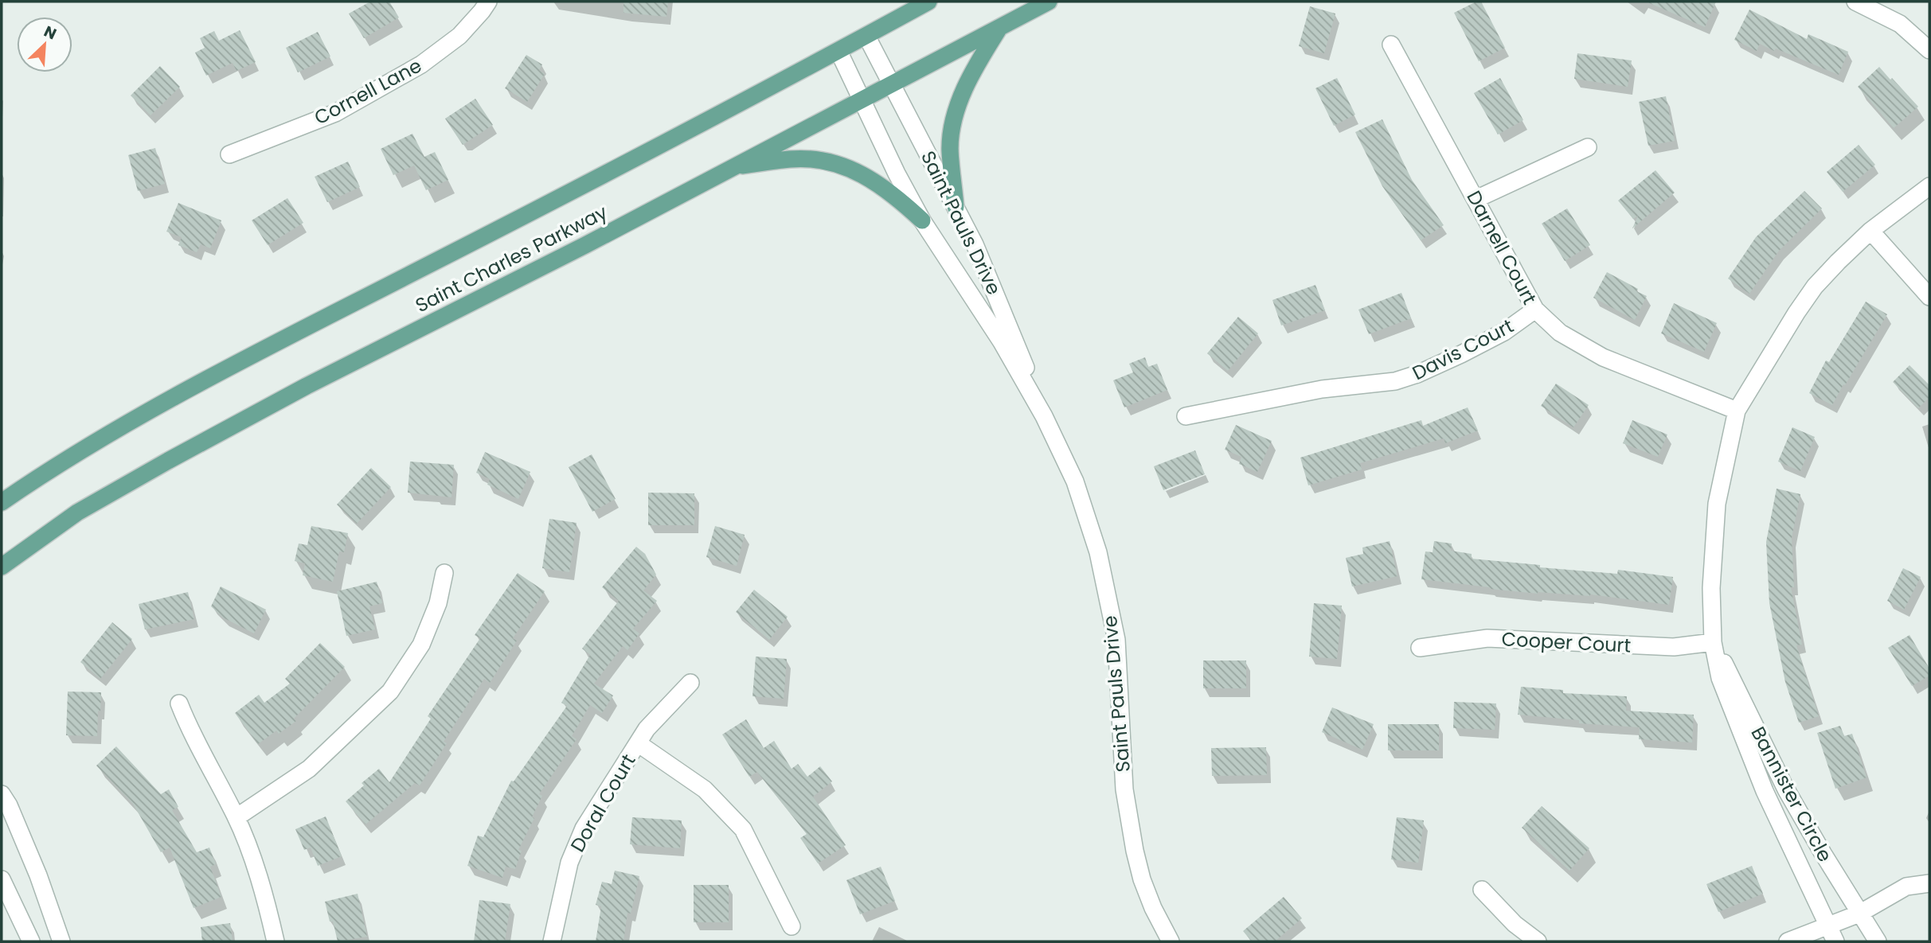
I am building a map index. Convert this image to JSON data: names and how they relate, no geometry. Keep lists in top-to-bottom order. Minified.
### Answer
{"streets":{"main road":["Saint Charles Parkway"],"street":["Cornell Lane","Saint Pauls Drive","Darnell Court","Davis Court","Cooper Court","Bannister Circle","Doral Court"]},"crossings":[["Saint Pauls Drive","Saint Charles Parkway"],["Darnell Court","Davis Court"],["Darnell Court","Bannister Circle"],["Cooper Court","Bannister Circle"]],"north":"top right"}
